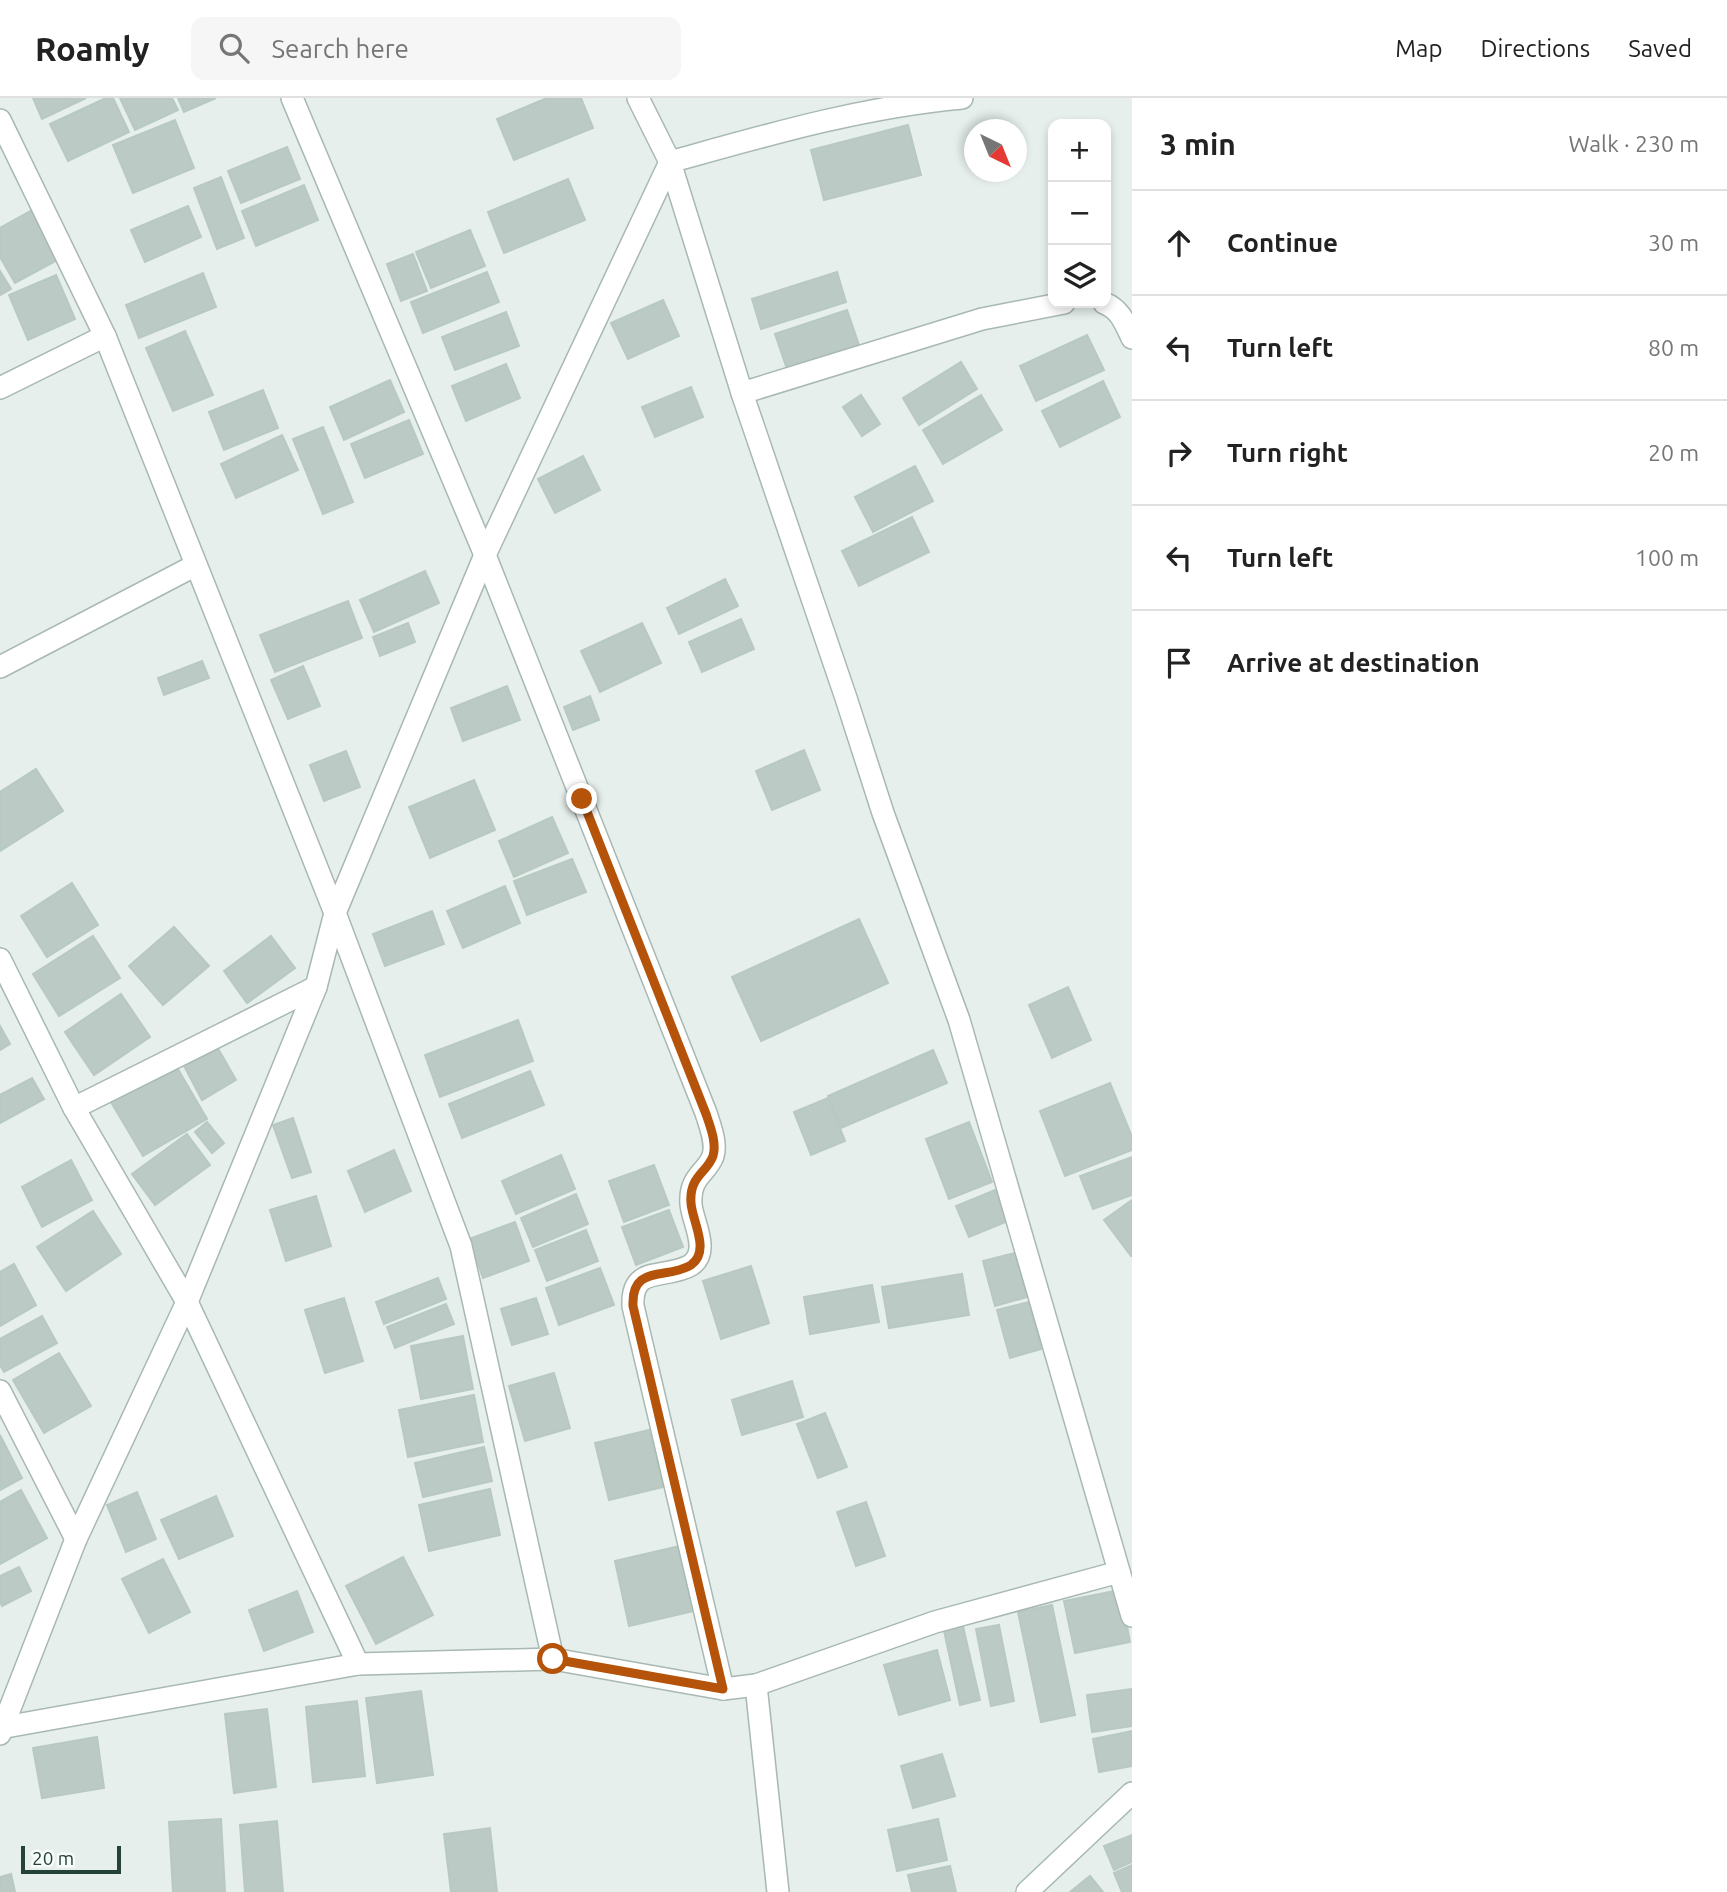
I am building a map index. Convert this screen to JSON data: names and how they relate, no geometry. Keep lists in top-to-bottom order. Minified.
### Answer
{"scale_bar":"20 m","north":"bottom right","page":{"header":"Roamly","search":"Search here","nav":["Map","Directions","Saved"],"heading":["3 min","Walk · 230 m"],"map_buttons":["+","−"],"list":[["Continue","30 m"],["Turn left","80 m"],["Turn right","20 m"],["Turn left","100 m"],"Arrive at destination"],"scale":"20 m"}}
